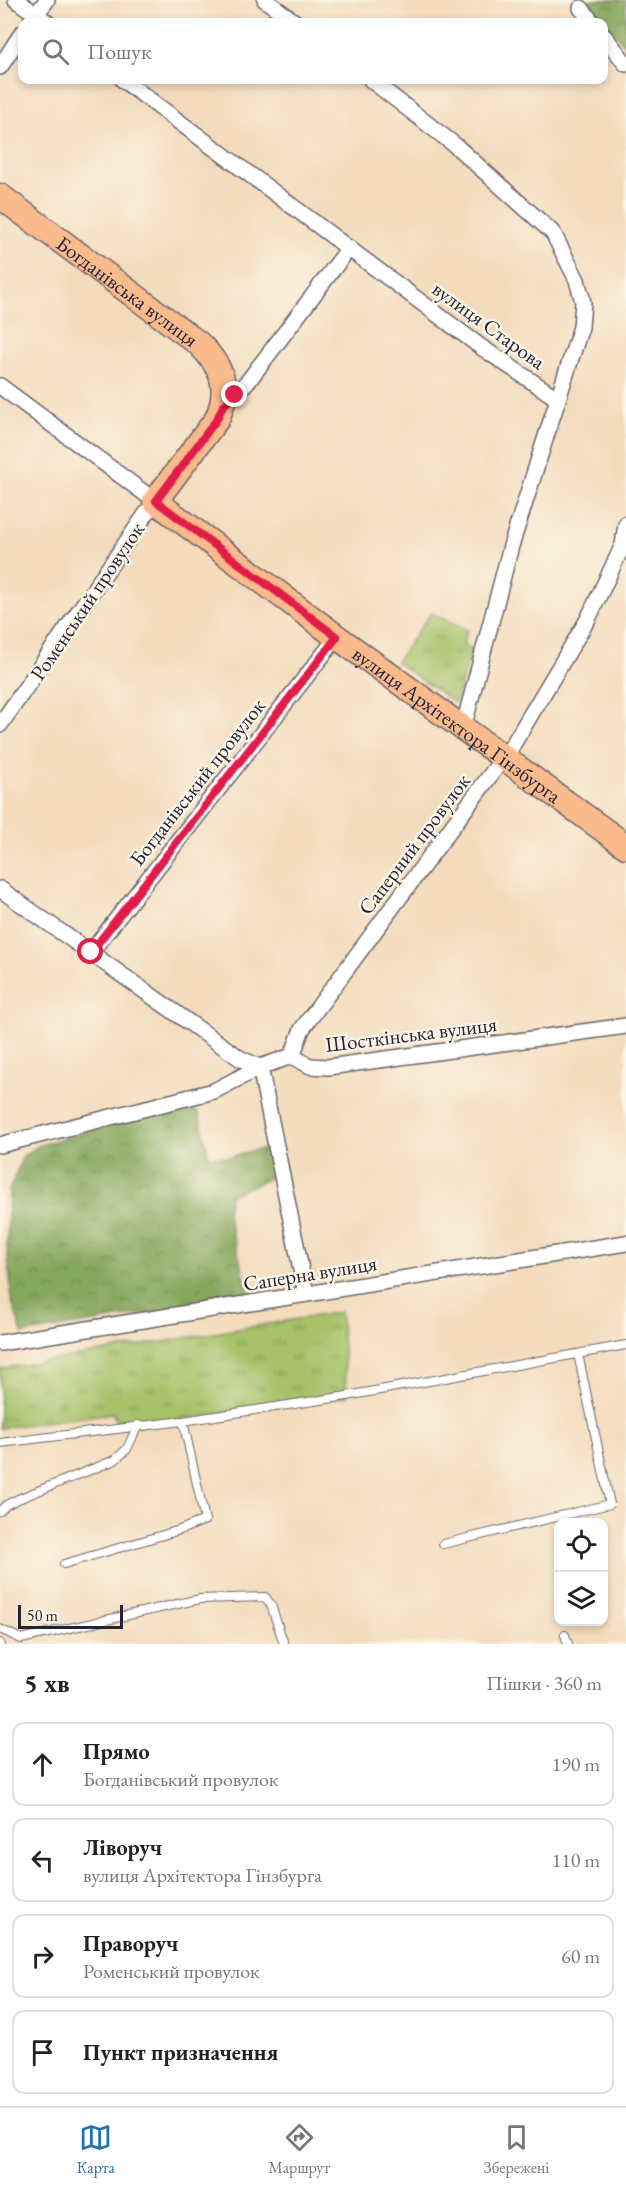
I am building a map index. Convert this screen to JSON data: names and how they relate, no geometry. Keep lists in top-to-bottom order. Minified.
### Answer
{"streets":{"main road":["Богданівська вулиця","Роменський провулок","вулиця Архітектора Гінзбурга"],"street":["вулиця Старова","Богданівський провулок","Саперний провулок","Шосткінська вулиця","Саперна вулиця"]},"crossings":[["Богданівська вулиця","Роменський провулок"],["вулиця Старова","Роменський провулок"],["Роменський провулок","вулиця Архітектора Гінзбурга"],["вулиця Архітектора Гінзбурга","Богданівський провулок"],["вулиця Архітектора Гінзбурга","Саперний провулок"],["Саперний провулок","Шосткінська вулиця"]],"scale_bar":"50 m","page":{"search":"Пошук","scale":"50 m","heading":["5 хв","Пішки · 360 m"],"list":[["Прямо","Богданівський провулок","190 m"],["Ліворуч","вулиця Архітектора Гінзбурга","110 m"],["Праворуч","Роменський провулок","60 m"],"Пункт призначення"],"nav":["Карта","Маршрут","Збережені"]}}
